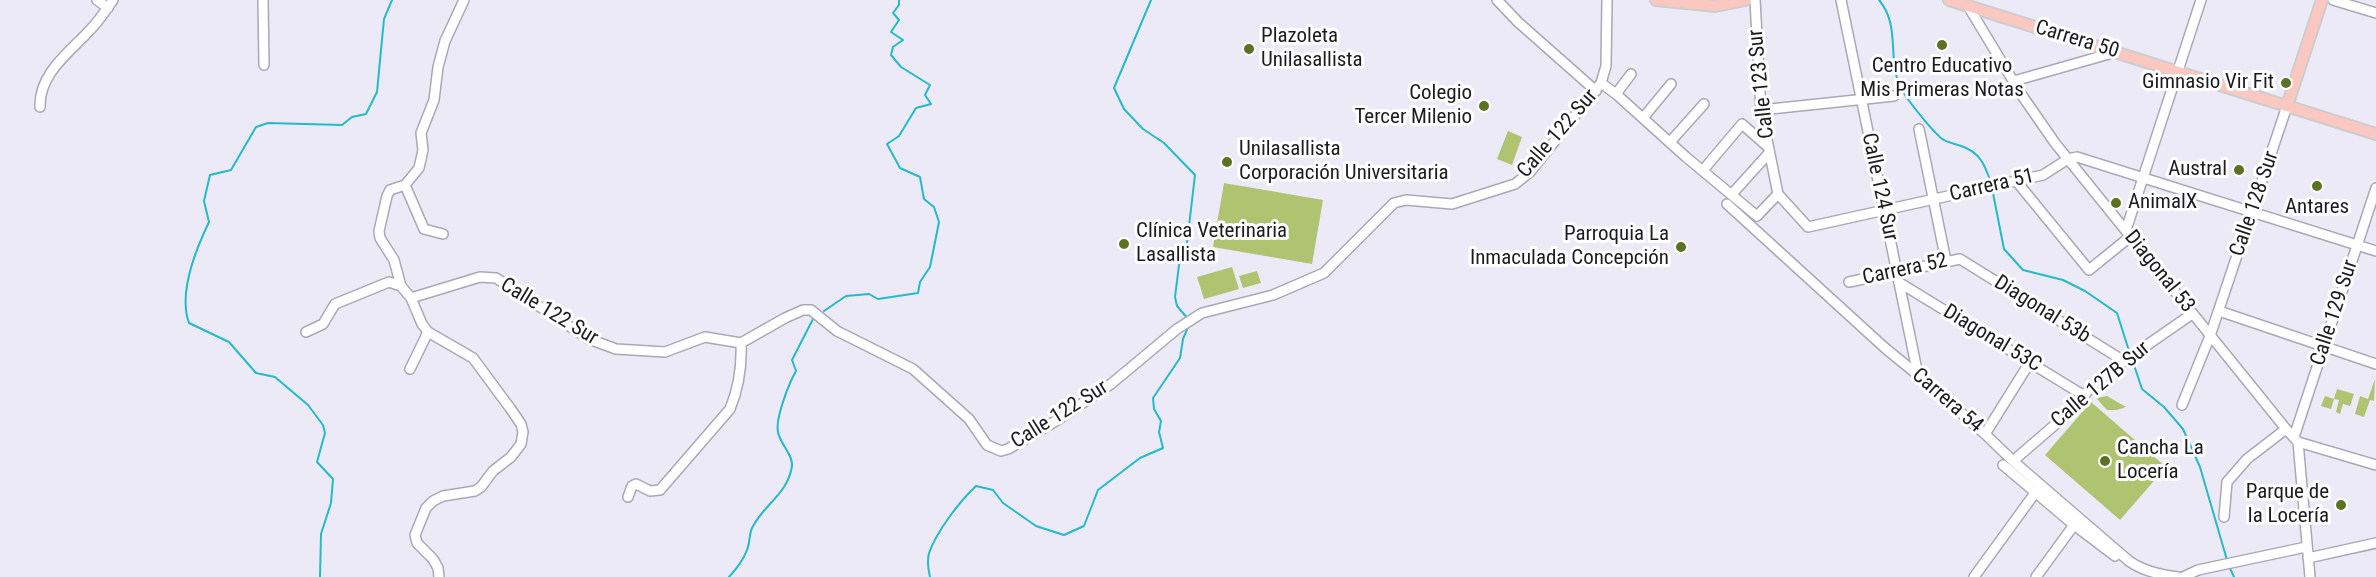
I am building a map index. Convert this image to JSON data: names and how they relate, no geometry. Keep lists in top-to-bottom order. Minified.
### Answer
{"streets":{"main road":["Carrera 50","Calle 128 Sur"],"street":["Calle 123 Sur","Calle 122 Sur","Carrera 51","Calle 124 Sur","Carrera 52","Diagonal 53","Diagonal 53b","Calle 129 Sur","Diagonal 53C","Calle 127B Sur","Carrera 54"]},"crossings":[["Carrera 50","Calle 128 Sur"],["Carrera 50","Diagonal 53"],["Calle 123 Sur","Carrera 51"],["Carrera 51","Calle 124 Sur"],["Carrera 51","Diagonal 53"],["Calle 124 Sur","Carrera 52"],["Calle 124 Sur","Diagonal 53C"],["Calle 124 Sur","Carrera 54"],["Calle 128 Sur","Diagonal 53"],["Carrera 52","Diagonal 53b"],["Diagonal 53","Calle 129 Sur"],["Diagonal 53","Calle 127B Sur"],["Diagonal 53b","Calle 127B Sur"],["Diagonal 53C","Calle 127B Sur"],["Calle 127B Sur","Carrera 54"]],"places":["Centro Educativo Mis Primeras Notas","Plazoleta Unilasallista","Gimnasio Vir Fit","Colegio Tercer Milenio","Unilasallista Corporación Universitaria","Austral","Antares","AnimalX","Clínica Veterinaria Lasallista","Parroquia La Inmaculada Concepción","Cancha La Locería","Parque de la Locería"]}
